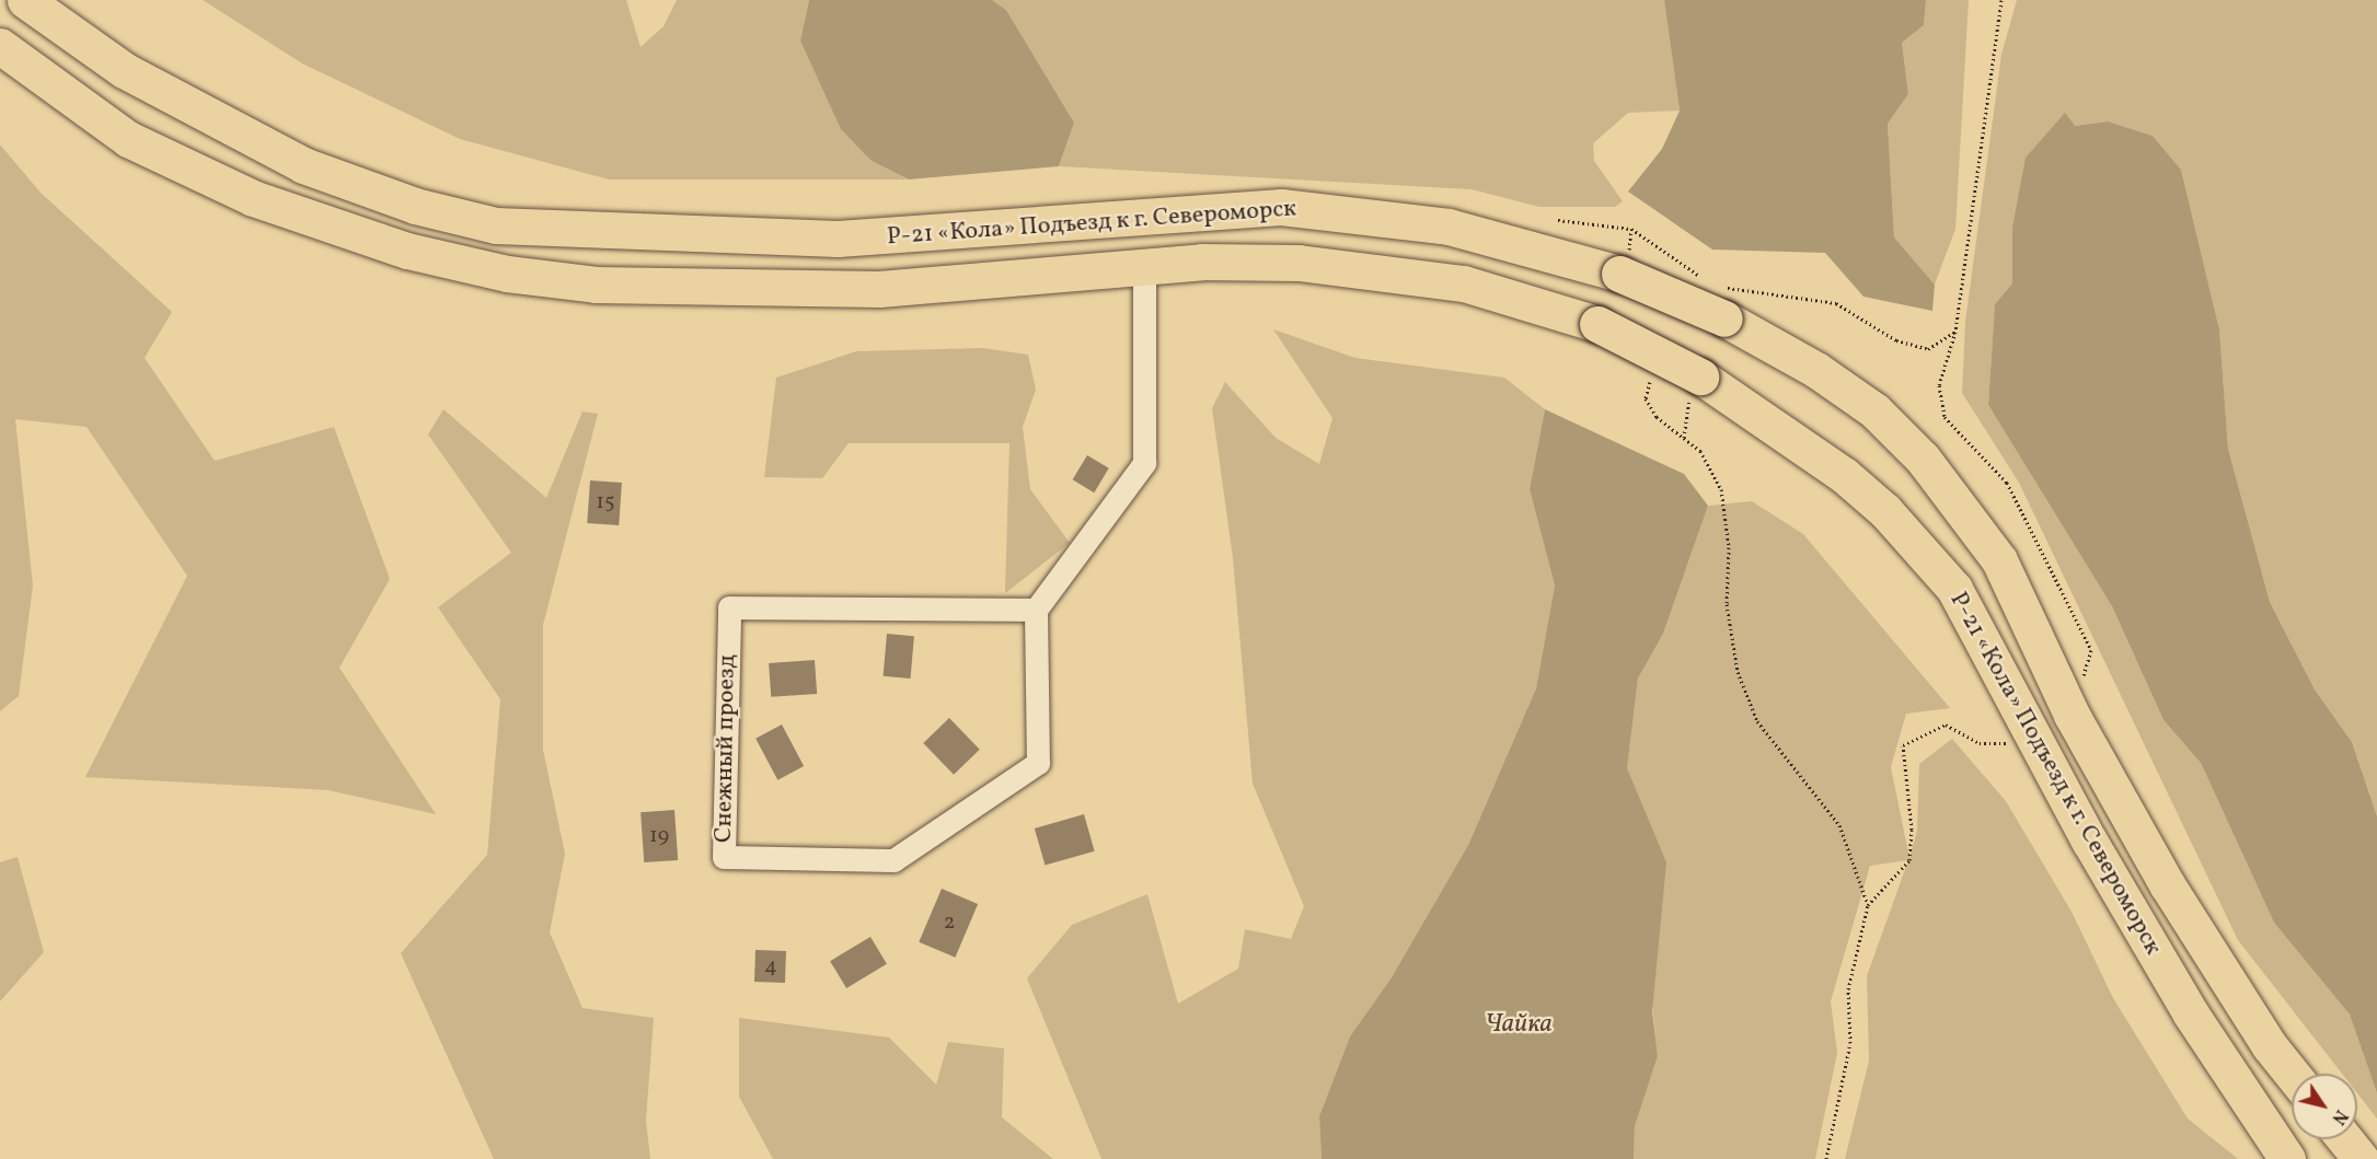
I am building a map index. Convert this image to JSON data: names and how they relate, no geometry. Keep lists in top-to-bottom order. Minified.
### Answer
{"streets":{"main road":["Р-21 «Кола» Подъезд к г. Североморск"],"street":["Снежный проезд"]},"water":["Чайка"],"house_numbers":["15","19","2","4"],"north":"bottom right"}
